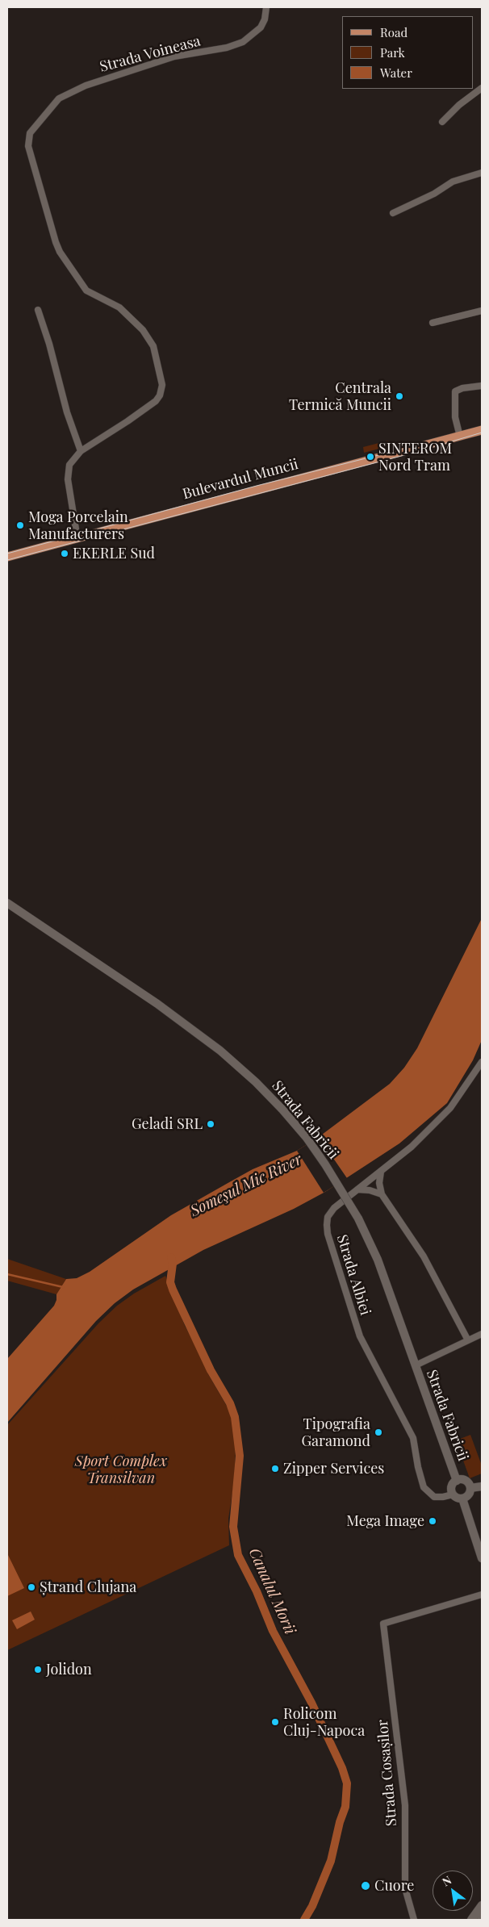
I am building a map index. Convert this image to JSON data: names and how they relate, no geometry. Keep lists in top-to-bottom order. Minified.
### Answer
{"streets":{"main road":["Bulevardul Muncii","Strada Fabricii"],"street":["Strada Voineasa","Strada Albiei","Strada Cosașilor"]},"crossings":[["Strada Fabricii","Strada Albiei"]],"water":["Someşul Mic River","Canalul Morii"],"parks":["Sport Complex Transilvan"],"places":["Centrala Termică Muncii","SINTEROM Nord Tram","Moga Porcelain Manufacturers","EKERLE Sud","Geladi SRL","Tipografia Garamond","Zipper Services","Mega Image","Ștrand Clujana","Jolidon","Rolicom Cluj-Napoca","Cuore"],"legend":["Road","Park","Water"],"north":"top left"}
